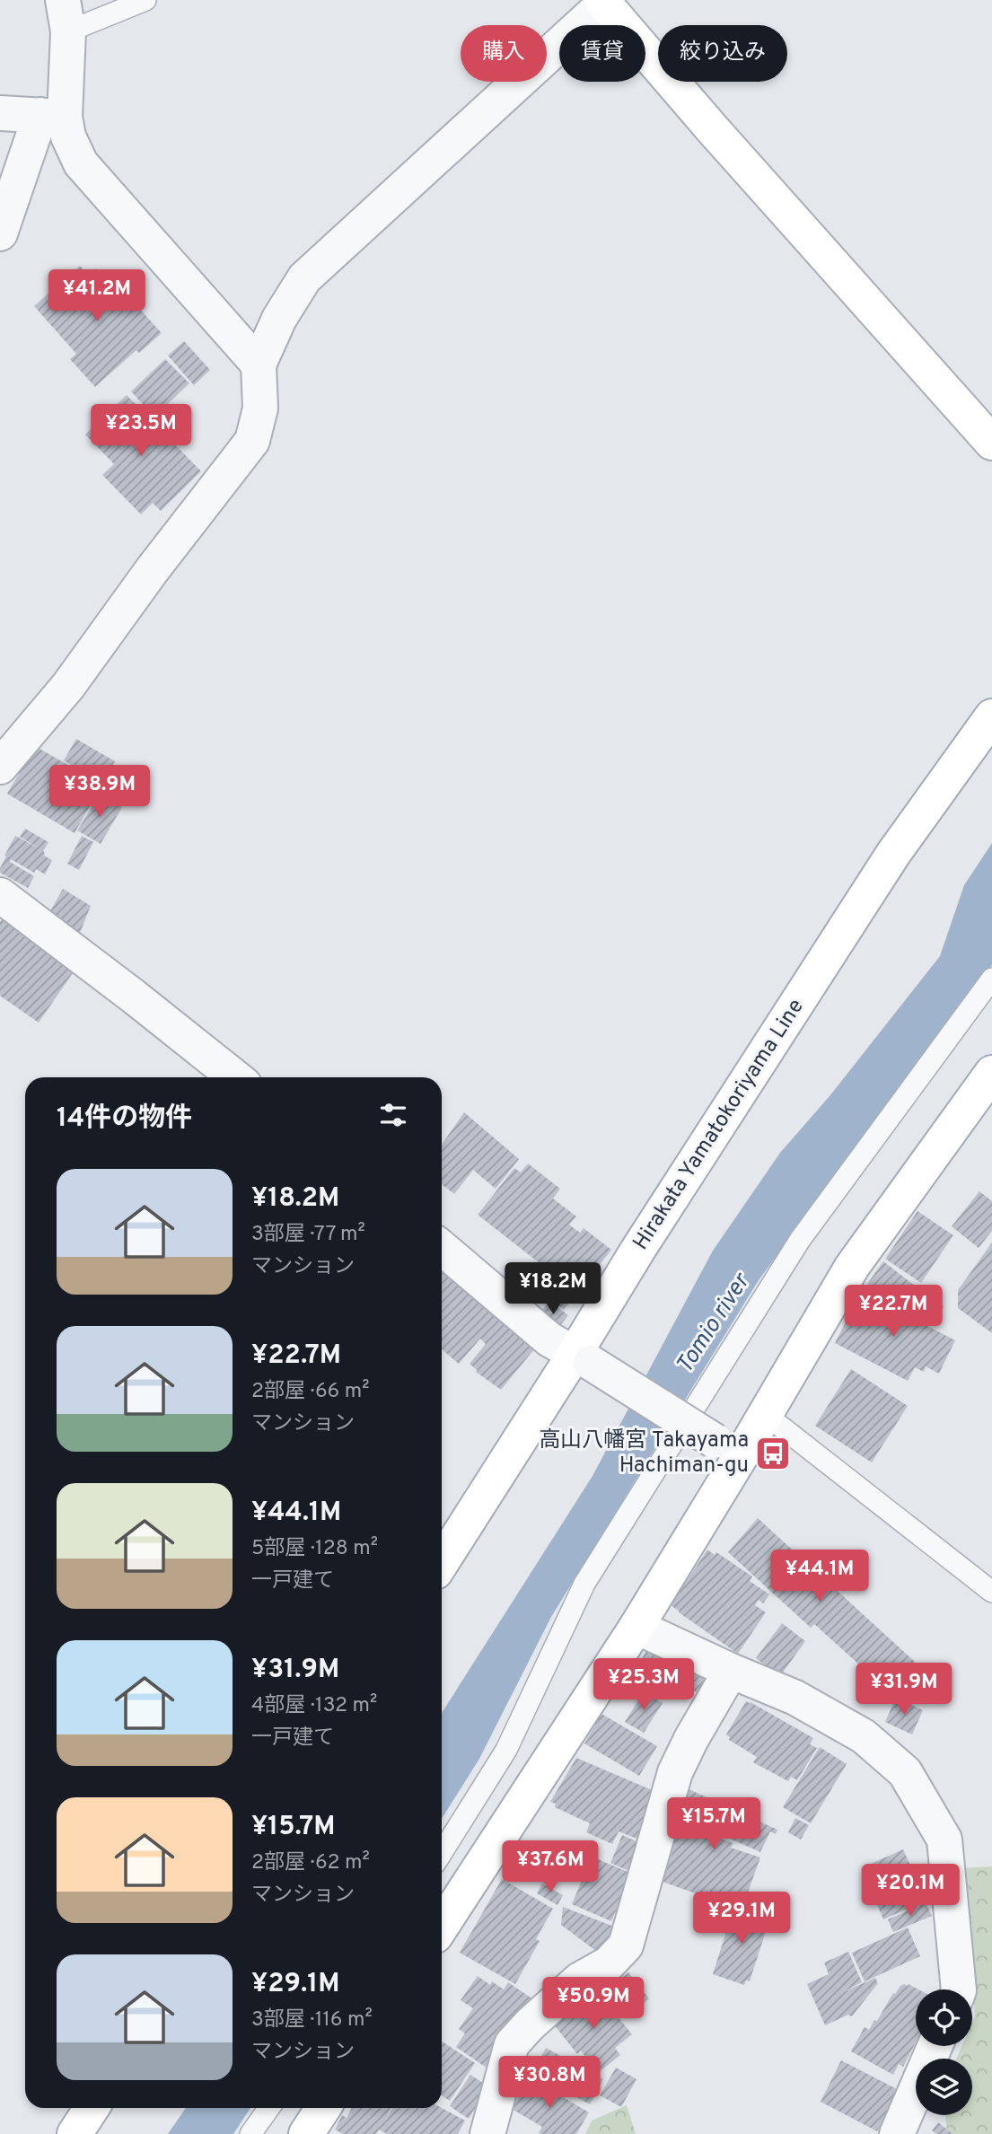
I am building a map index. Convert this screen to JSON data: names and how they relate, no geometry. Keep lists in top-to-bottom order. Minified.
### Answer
{"streets":{"main road":["Hirakata Yamatokoriyama Line"]},"water":["Tomio river"],"places":{"bus stop":["高山八幡宮 Takayama Hachiman-gu"]},"page":{"chip":["購入","賃貸","絞り込み"],"price":["¥41.2M","¥23.5M","¥38.9M","¥18.2M","¥22.7M","¥44.1M","¥25.3M","¥31.9M","¥15.7M","¥37.6M","¥20.1M","¥29.1M","¥50.9M","¥30.8M"],"heading":"14件の物件","list":[{"name":"¥18.2M","note":"3部屋 · 77 m² · マンション"},{"name":"¥22.7M","note":"2部屋 · 66 m² · マンション"},{"name":"¥44.1M","note":"5部屋 · 128 m² · 一戸建て"},{"name":"¥31.9M","note":"4部屋 · 132 m² · 一戸建て"},{"name":"¥15.7M","note":"2部屋 · 62 m² · マンション"},{"name":"¥29.1M","note":"3部屋 · 116 m² · マンション"}]}}
